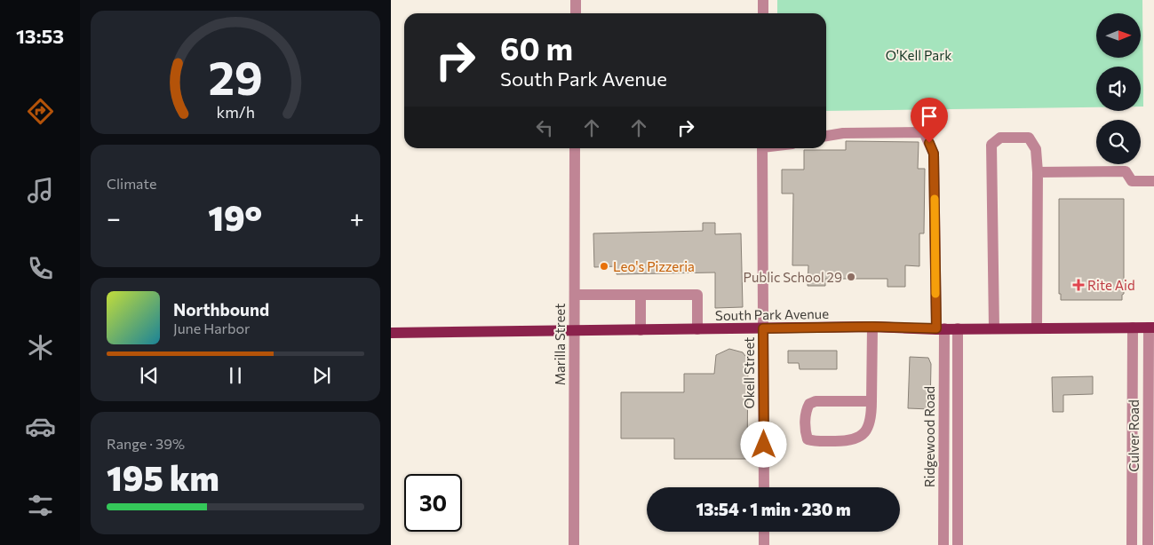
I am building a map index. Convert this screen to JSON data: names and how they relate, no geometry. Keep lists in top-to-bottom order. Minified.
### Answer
{"streets":{"main road":["South Park Avenue"],"street":["Marilla Street","Okell Street","Culver Road","Ridgewood Road"]},"crossings":[["South Park Avenue","Marilla Street"],["South Park Avenue","Okell Street"],["South Park Avenue","Culver Road"],["South Park Avenue","Ridgewood Road"]],"parks":["O'Kell Park"],"places":{"other":["Leo's Pizzeria","Public School 29"],"health":["Rite Aid"]},"north":"right","page":{"tabs":"13:53","turn":["60 m","South Park Avenue"],"tile":["Climate",["Range · 39%","195 km"]],"heat":["−","19°","+"],"song":["Northbound","June Harbor"],"limit":"30","trip":"13:54 · 1 min · 230 m","gauge":["29","km/h"]}}
